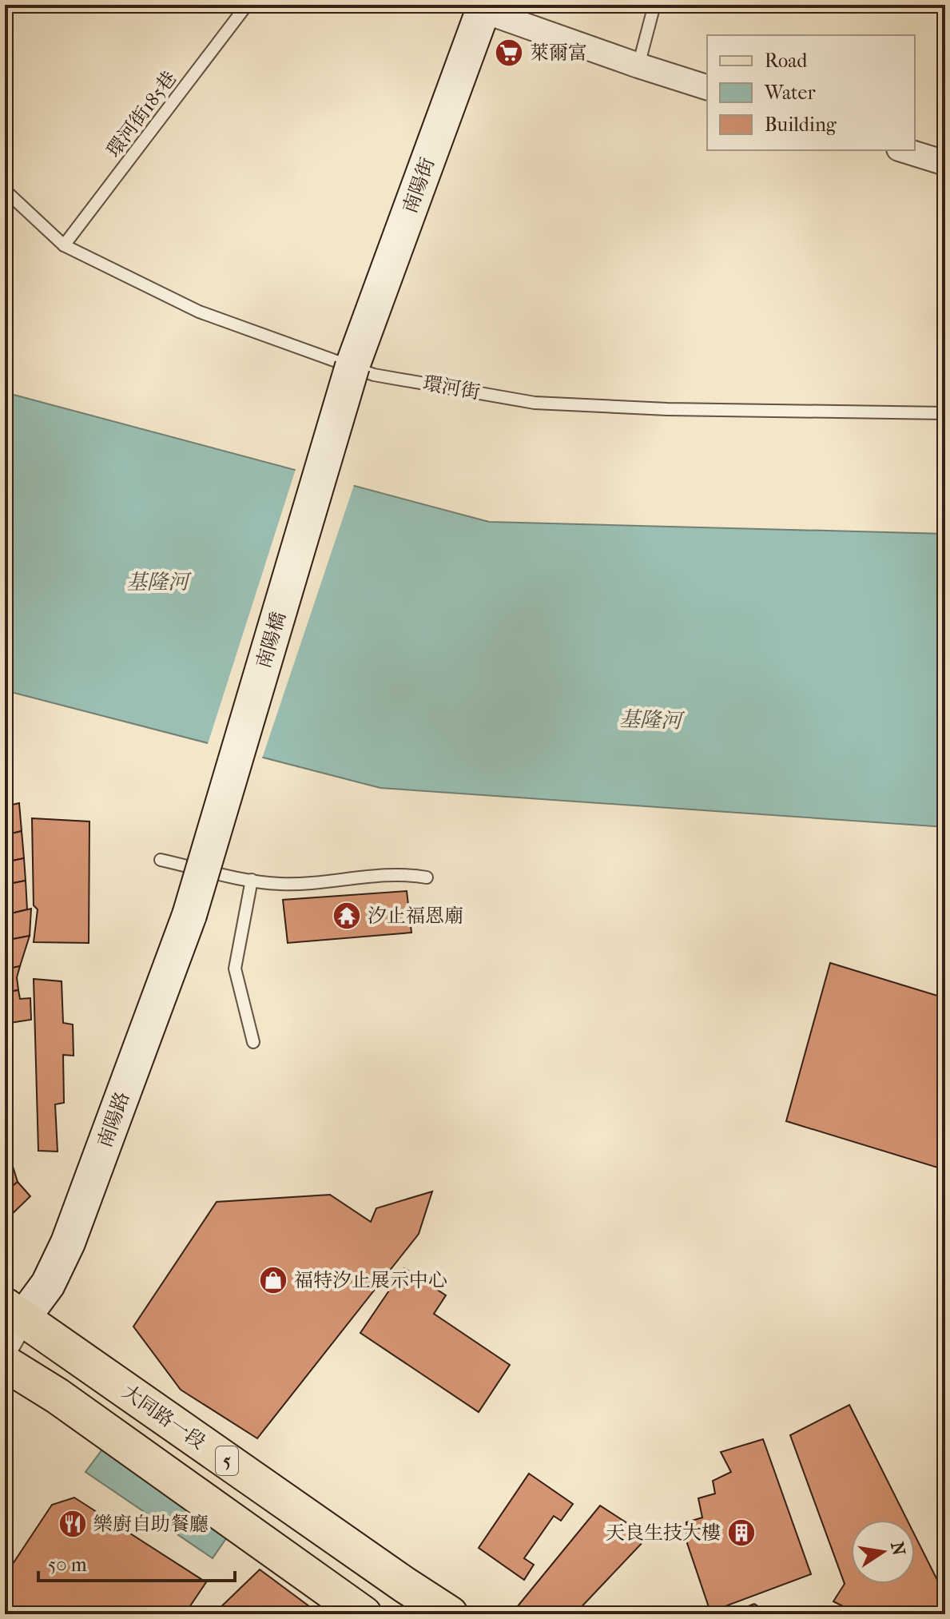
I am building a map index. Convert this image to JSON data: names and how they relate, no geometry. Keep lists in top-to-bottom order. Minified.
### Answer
{"streets":{"main road":["大同路一段","5"],"street":["南陽街","南陽橋","南陽路"],"lane":["環河街185巷","環河街"]},"crossings":[["環河街185巷","環河街"],["南陽街","環河街"],["南陽街","南陽橋"],["環河街","南陽橋"],["南陽橋","南陽路"],["南陽路","大同路一段"]],"water":["基隆河"],"places":{"supermarket":["萊爾富"],"temple":["汐止福恩廟"],"shop":["福特汐止展示中心"],"restaurant":["樂廚自助餐廳"],"building":["天良生技大樓"]},"legend":["Road","Water","Building"],"scale_bar":"50 m","north":"right"}
